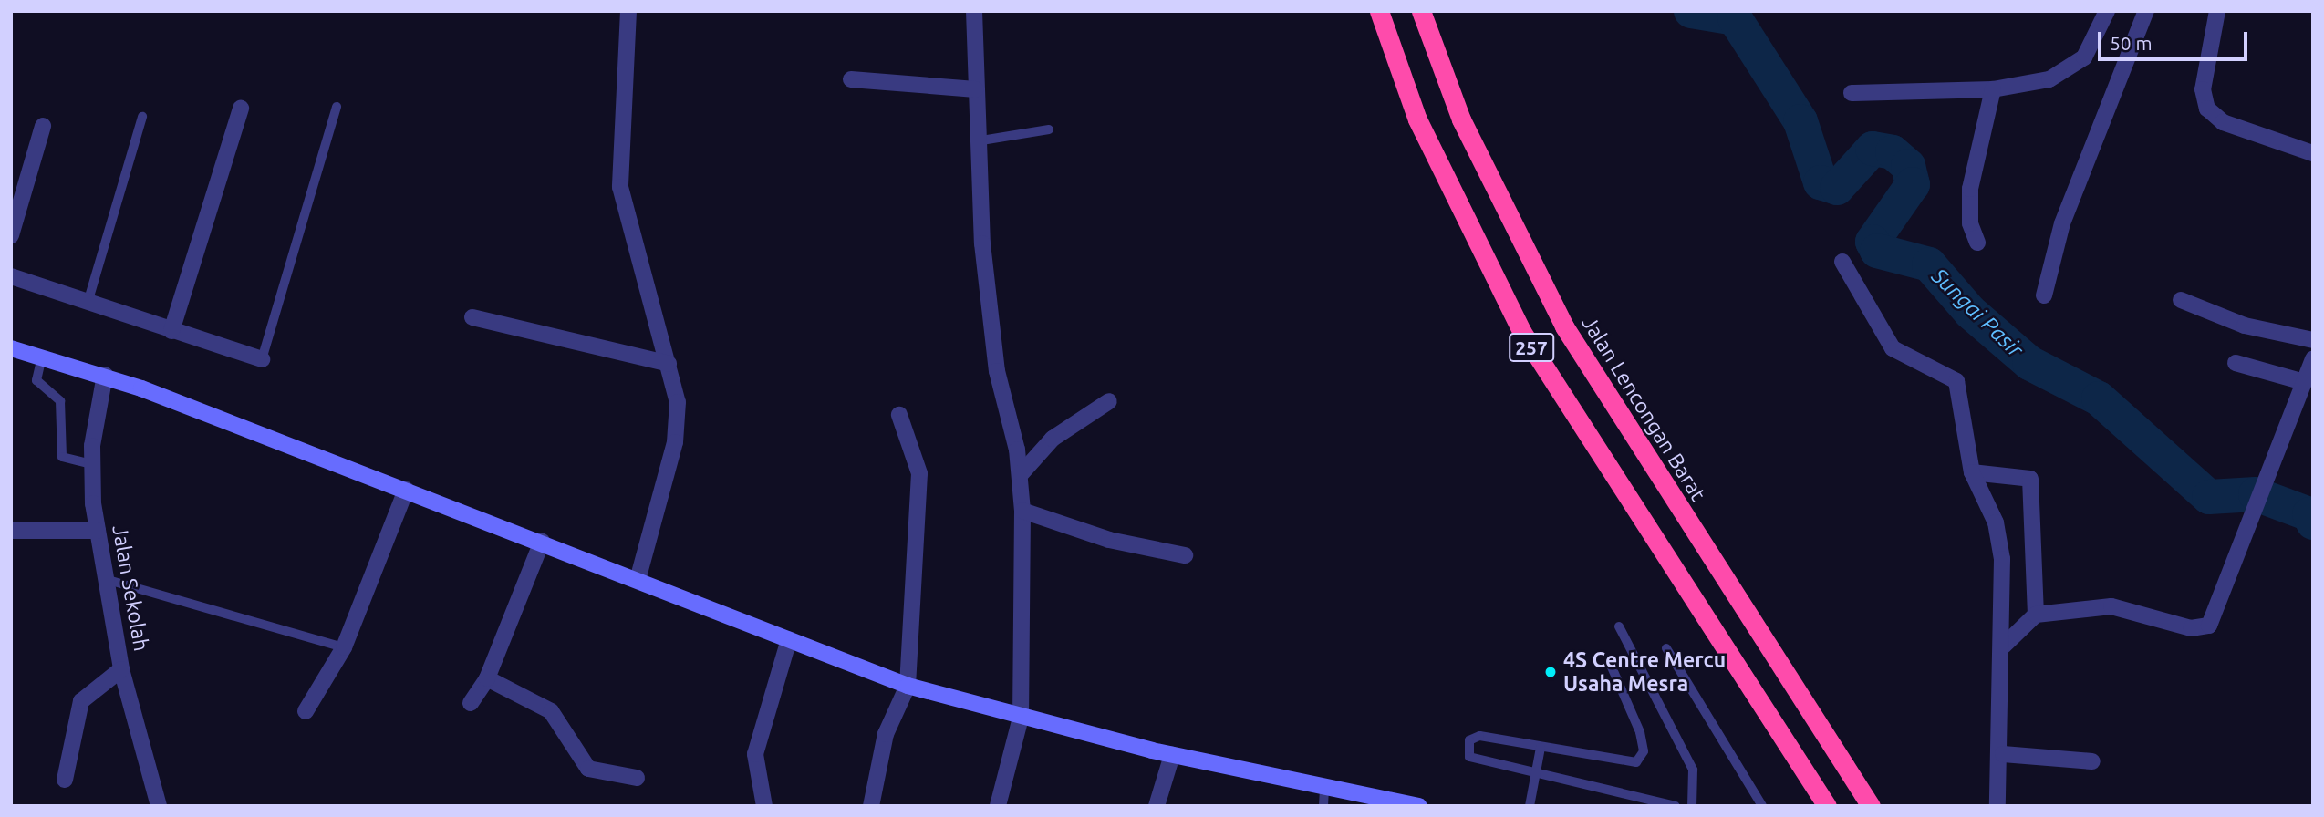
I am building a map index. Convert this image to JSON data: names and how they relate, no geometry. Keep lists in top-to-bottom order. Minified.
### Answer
{"streets":{"highway":["257","Jalan Lencongan Barat"],"street":["Jalan Sekolah"]},"water":["Sungai Pasir"],"places":["4S Centre Mercu Usaha Mesra"],"scale_bar":"50 m"}
